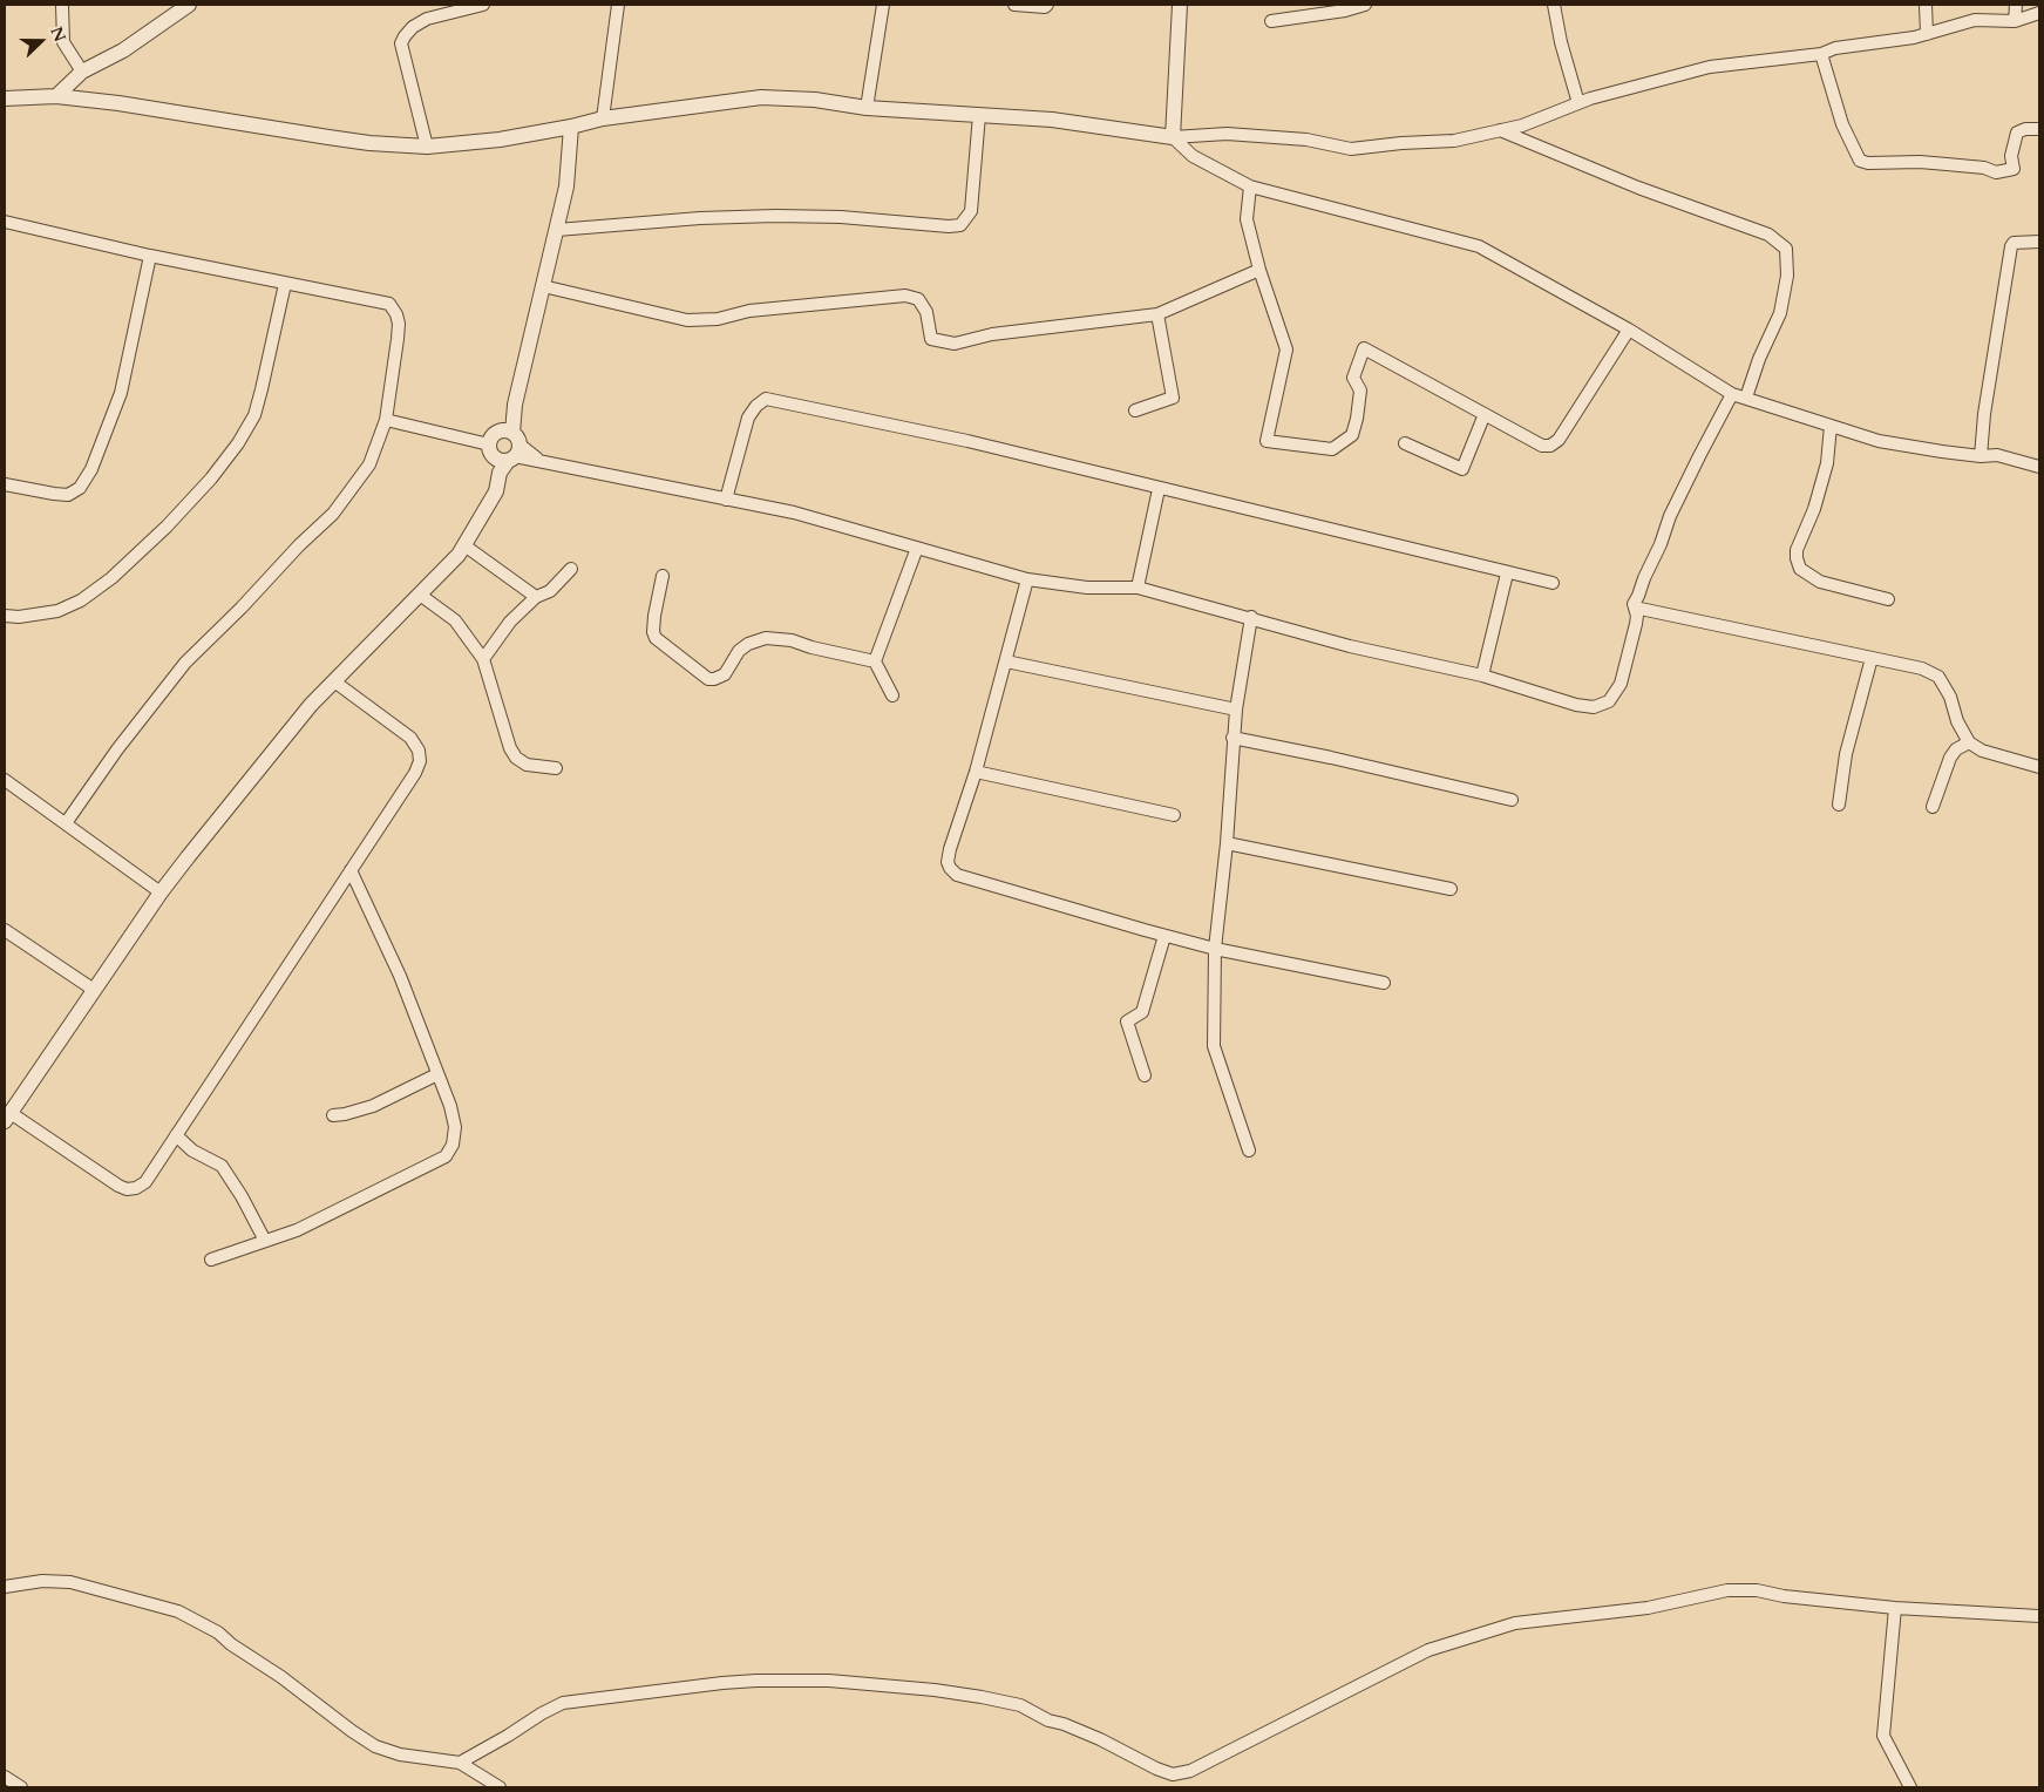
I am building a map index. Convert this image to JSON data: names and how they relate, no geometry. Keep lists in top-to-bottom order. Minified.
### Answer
{"north":"right"}
